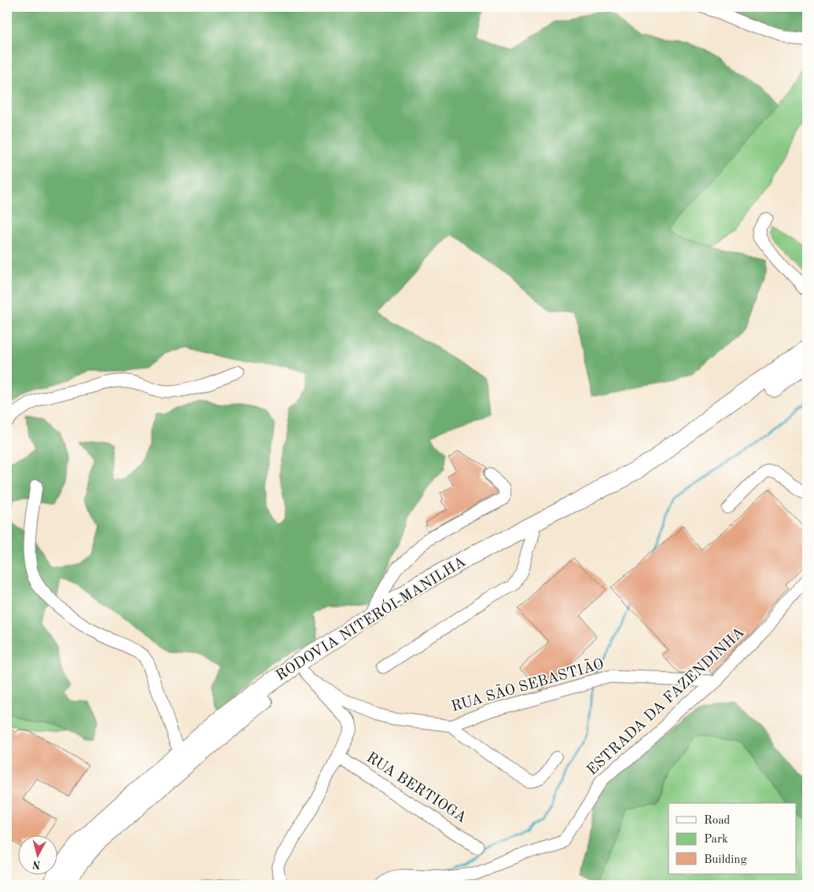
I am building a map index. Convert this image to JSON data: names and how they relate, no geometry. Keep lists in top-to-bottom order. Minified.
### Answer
{"streets":{"highway":["RODOVIA NITERÓI-MANILHA"],"street":["RUA SÃO SEBASTIÃO","ESTRADA DA FAZENDINHA","RUA BERTIOGA"]},"crossings":[["RODOVIA NITERÓI-MANILHA","RUA SÃO SEBASTIÃO"],["RUA SÃO SEBASTIÃO","ESTRADA DA FAZENDINHA"]],"legend":["Road","Park","Building"],"north":"bottom"}
